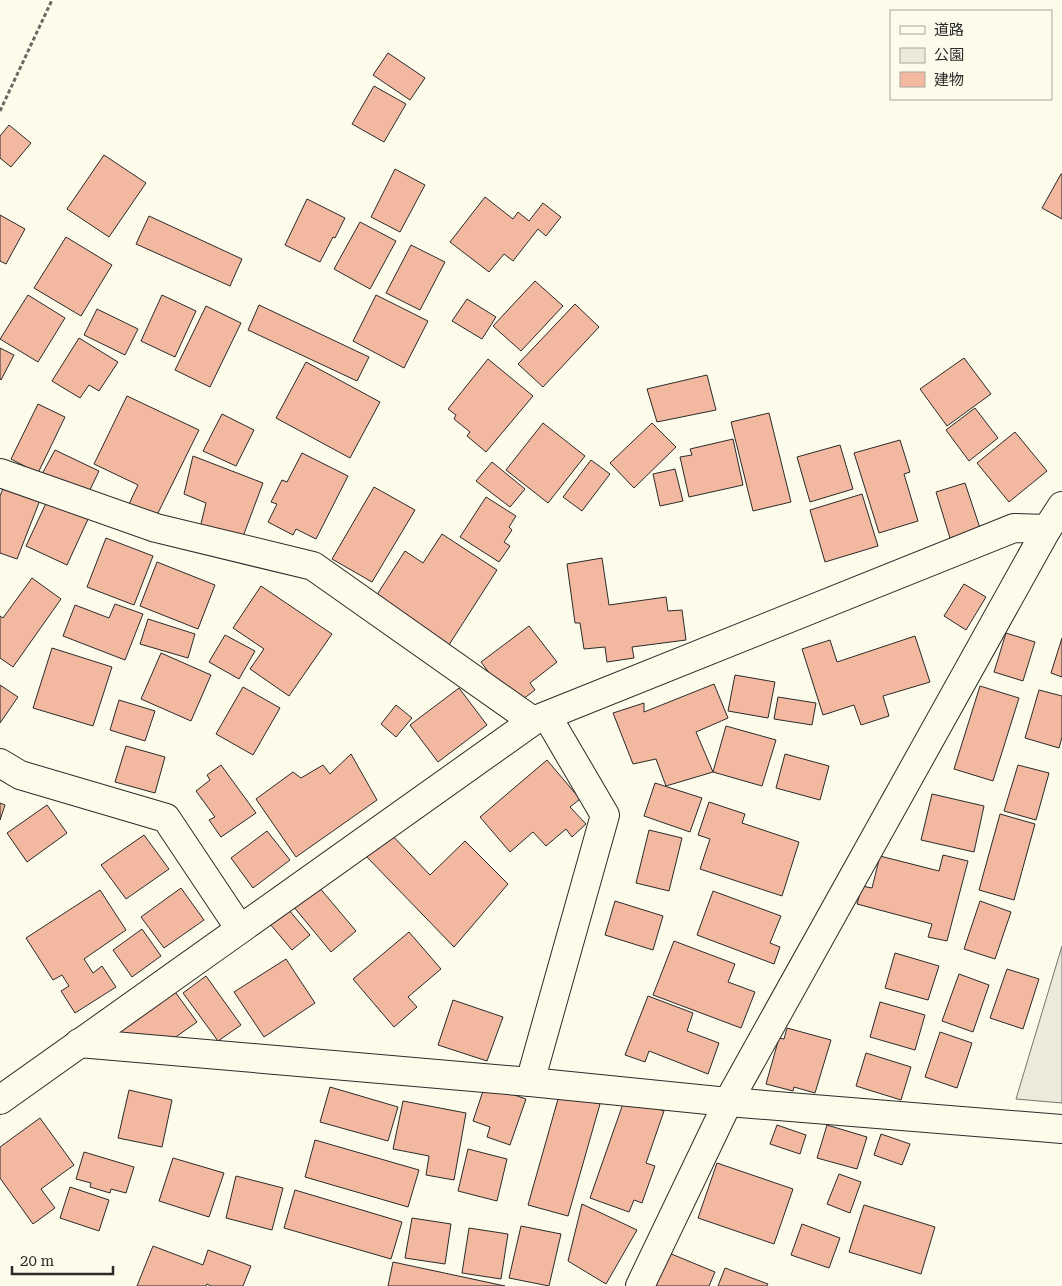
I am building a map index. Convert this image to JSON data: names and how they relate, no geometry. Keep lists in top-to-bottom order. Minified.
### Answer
{"legend":["道路","公園","建物"],"scale_bar":"20 m"}
